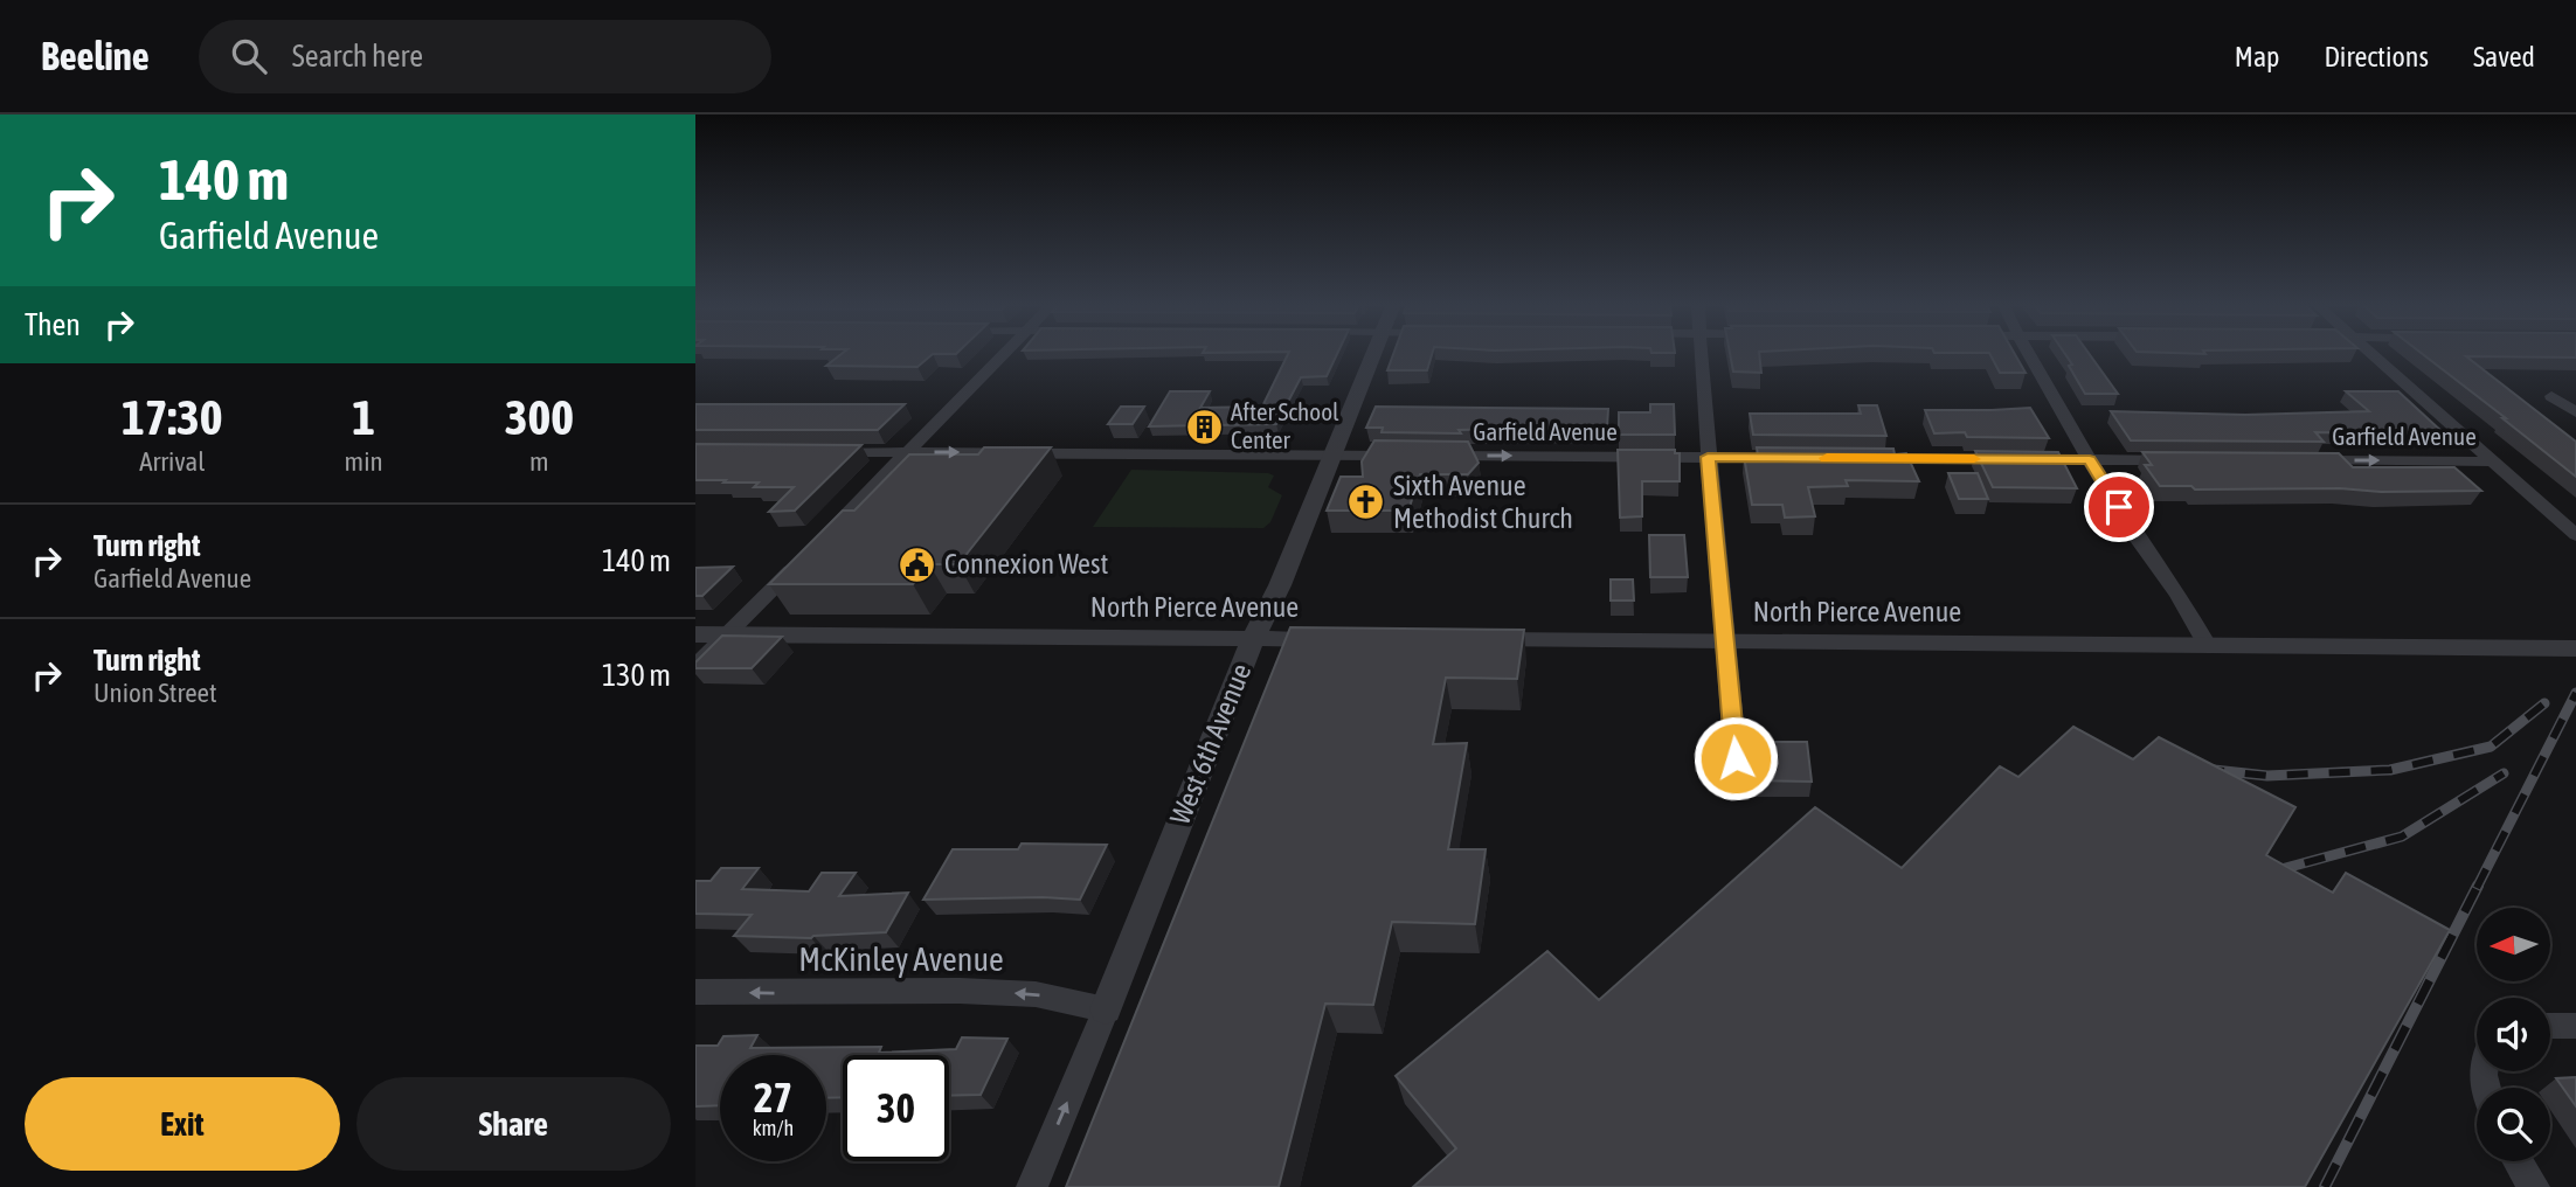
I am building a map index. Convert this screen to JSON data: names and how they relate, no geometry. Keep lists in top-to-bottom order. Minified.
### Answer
{"streets":{"street":["Garfield Avenue","North Pierce Avenue","West 6th Avenue","McKinley Avenue"]},"crossings":[["Garfield Avenue","West 6th Avenue"],["North Pierce Avenue","West 6th Avenue"],["West 6th Avenue","McKinley Avenue"]],"one_way":["Garfield Avenue","McKinley Avenue"],"places":{"building":["After School Center"],"church":["Sixth Avenue Methodist Church"],"public building":["Connexion West"]},"north":"left","page":{"header":"Beeline","search":"Search here","nav":["Map","Directions","Saved"],"turn":["140 m","Garfield Avenue"],"then":"Then","eta":["17:30","Arrival","1","min","300","m"],"list":[{"name":"Turn right","note":"Garfield Avenue","value":"140 m"},{"name":"Turn right","note":"Union Street","value":"130 m"}],"speed":"27 km/h","limit":"30","buttons":["Exit","Share"]}}
